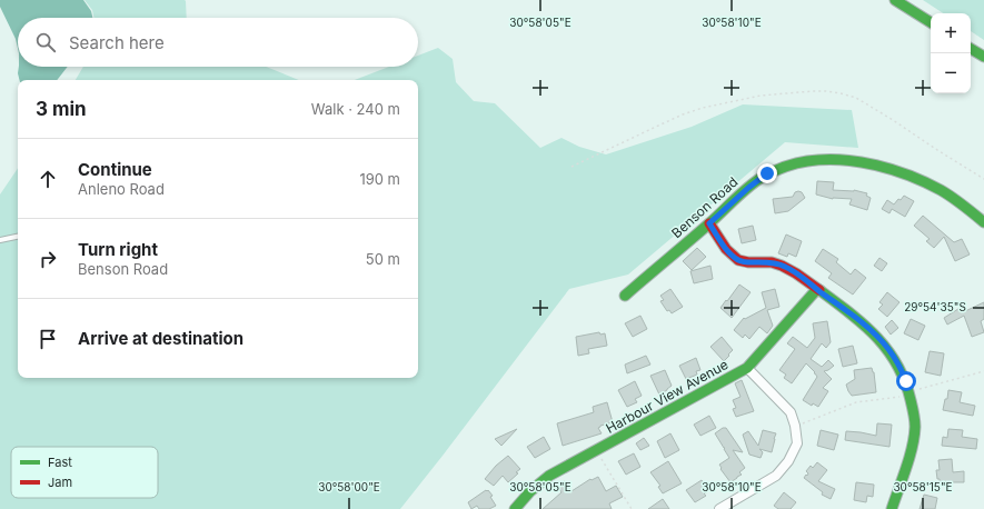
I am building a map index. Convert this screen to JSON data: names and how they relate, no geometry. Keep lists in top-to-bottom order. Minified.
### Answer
{"streets":{"street":["Benson Road","Harbour View Avenue"]},"legend":["Fast","Jam"],"page":{"map_buttons":["+","−"],"search":"Search here","heading":["3 min","Walk · 240 m"],"list":[["Continue","Anleno Road","190 m"],["Turn right","Benson Road","50 m"],"Arrive at destination"]},"coordinates":["30°58'05\"E","30°58'10\"E","29°54'35\"S","30°58'00\"E","30°58'15\"E"]}
